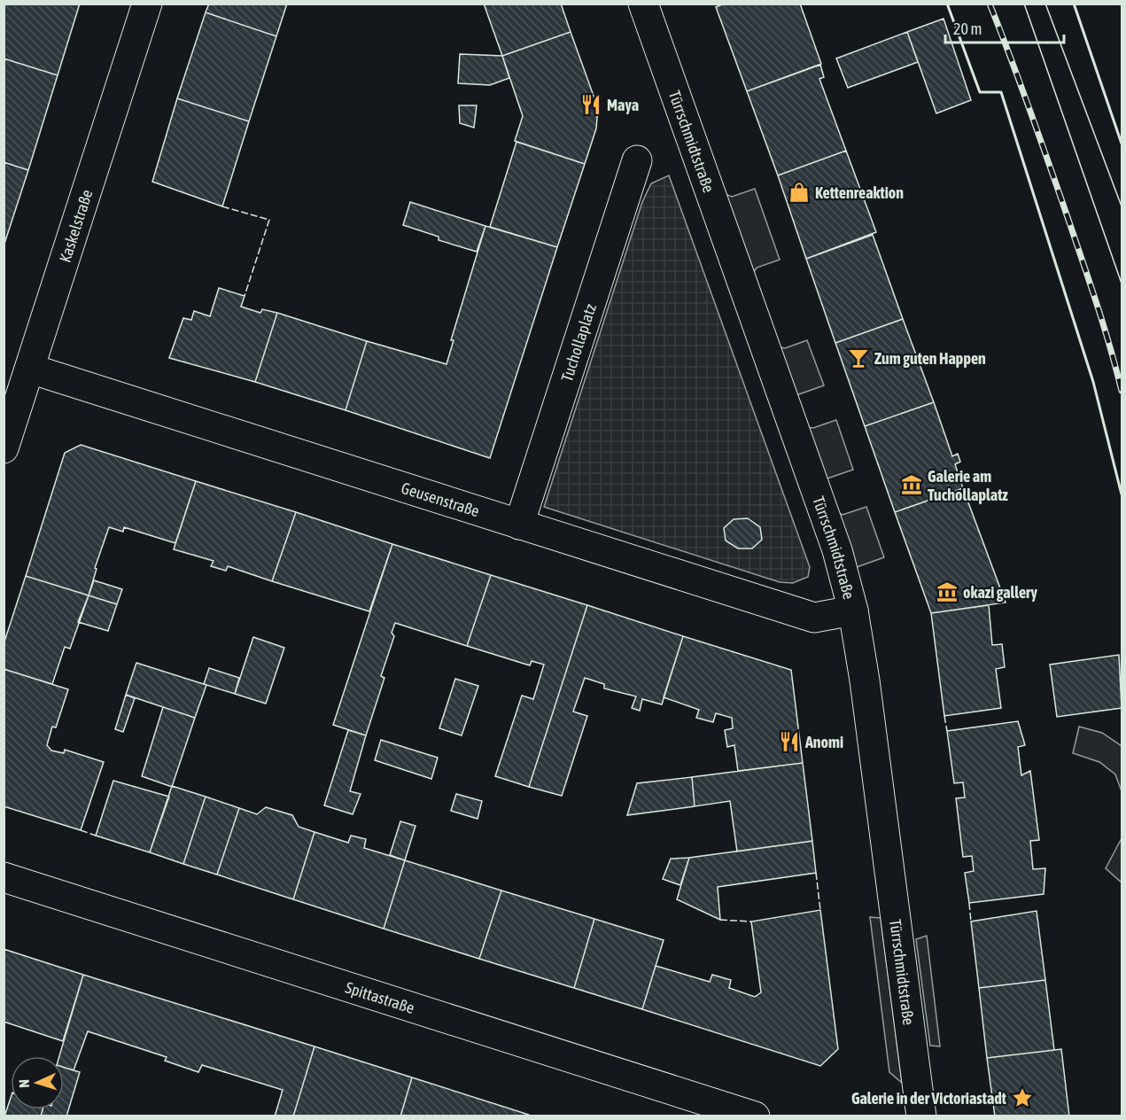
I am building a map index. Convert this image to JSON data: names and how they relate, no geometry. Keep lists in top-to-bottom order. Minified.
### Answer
{"streets":{"street":["Türrschmidtstraße","Kaskelstraße","Tuchollaplatz","Geusenstraße","Spittastraße"]},"crossings":[["Türrschmidtstraße","Geusenstraße"],["Kaskelstraße","Geusenstraße"],["Tuchollaplatz","Geusenstraße"]],"places":{"restaurant":["Maya","Anomi"],"shop":["Kettenreaktion"],"bar":["Zum guten Happen"],"museum":["Galerie am Tuchollaplatz","okazi gallery"],"place":["Galerie in der Victoriastadt"]},"scale_bar":"20 m","north":"left"}
